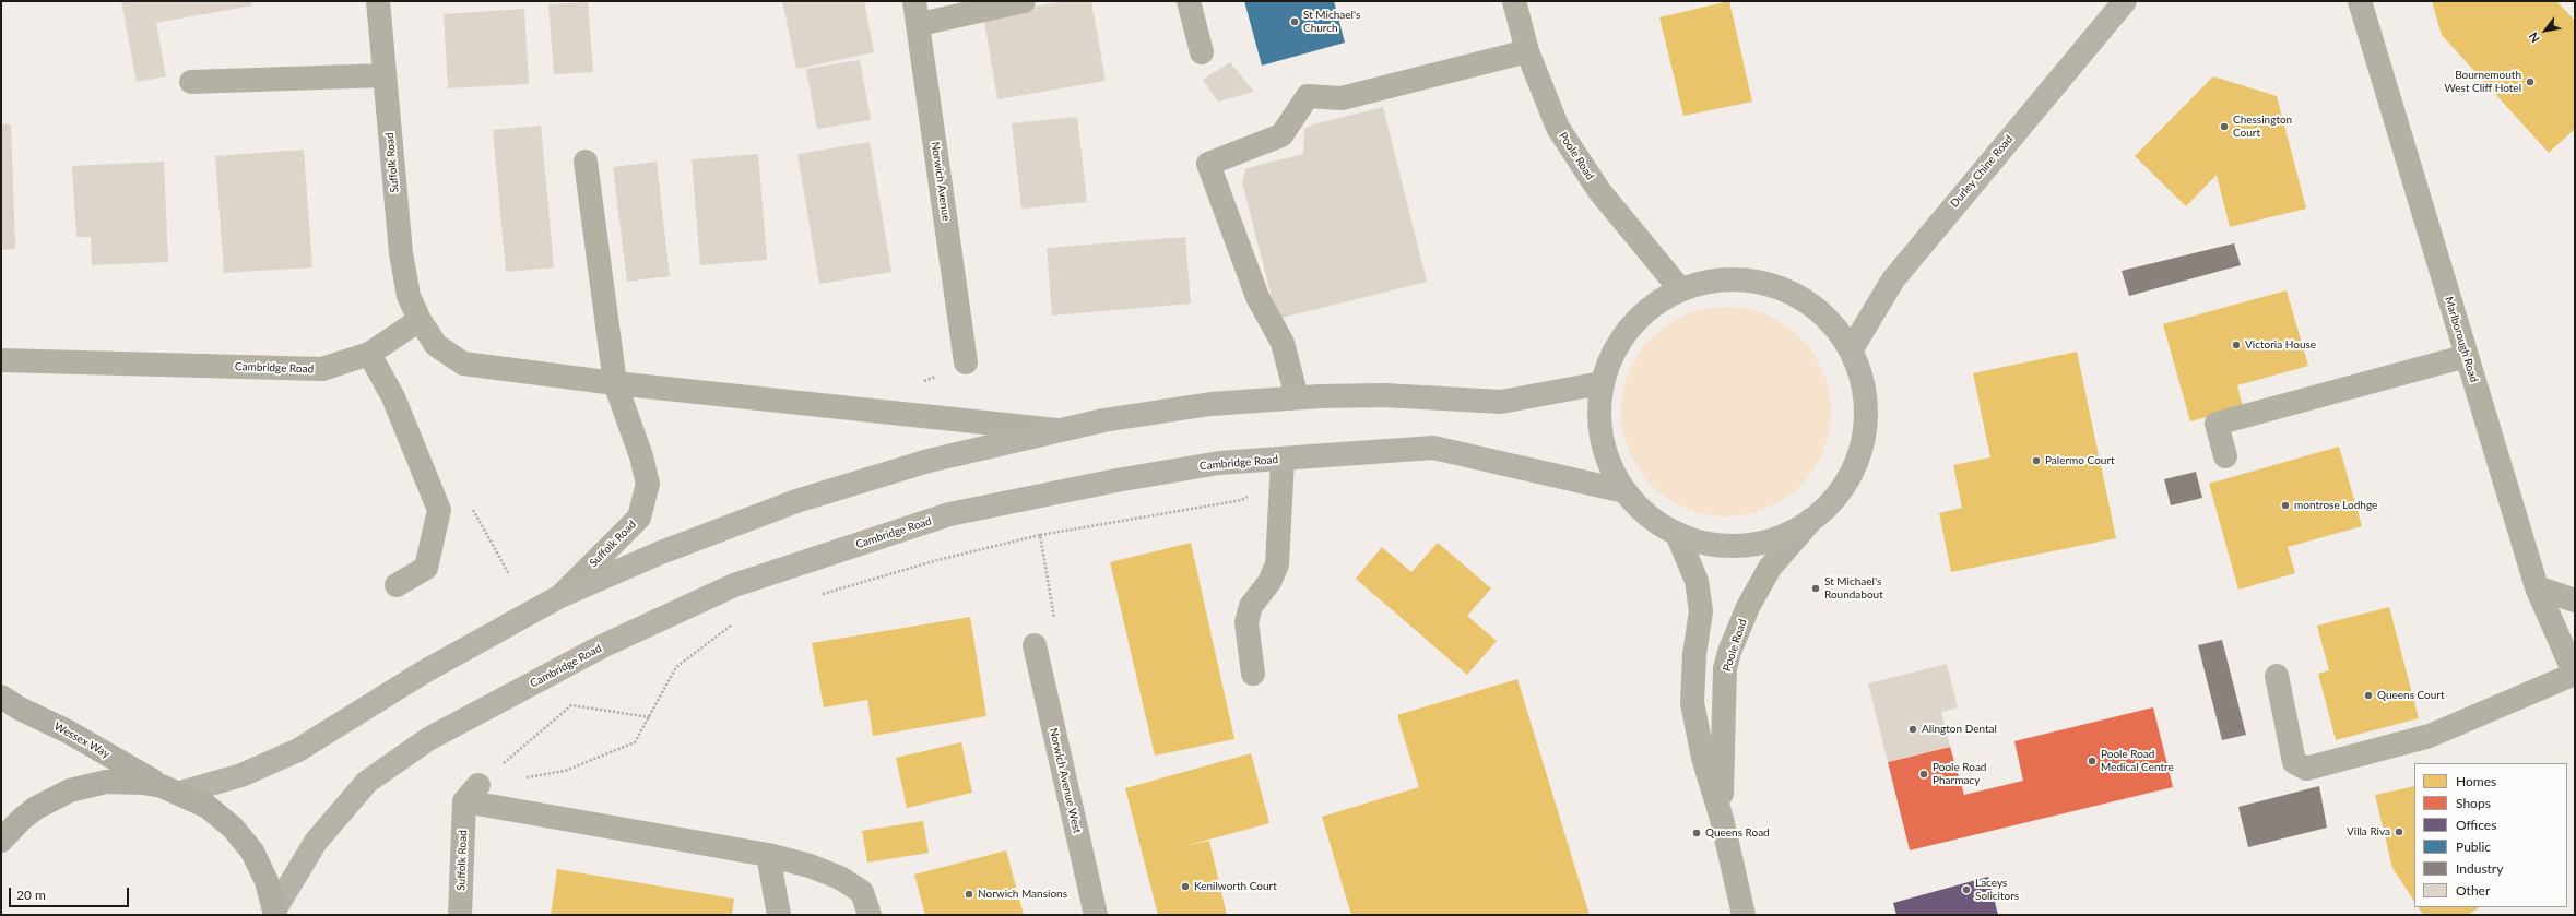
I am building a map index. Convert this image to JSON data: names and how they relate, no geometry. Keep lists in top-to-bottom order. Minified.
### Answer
{"streets":{"highway":["Wessex Way"],"main road":["Durley Chine Road","Cambridge Road"],"street":["Poole Road","Suffolk Road","Norwich Avenue","Marlborough Road","Norwich Avenue West"]},"crossings":[["Suffolk Road","Cambridge Road"]],"places":["St Michael's Church","Bournemouth West Cliff Hotel","Chessington Court","Victoria House","Palermo Court","montrose Lodhge","St Michael's Roundabout","Queens Court","Alington Dental","Poole Road Medical Centre","Poole Road Pharmacy","Villa Riva","Queens Road","Kenilworth Court","Laceys Solicitors","Norwich Mansions"],"legend":["Homes","Shops","Offices","Public","Industry","Other"],"scale_bar":"20 m","north":"bottom left"}
